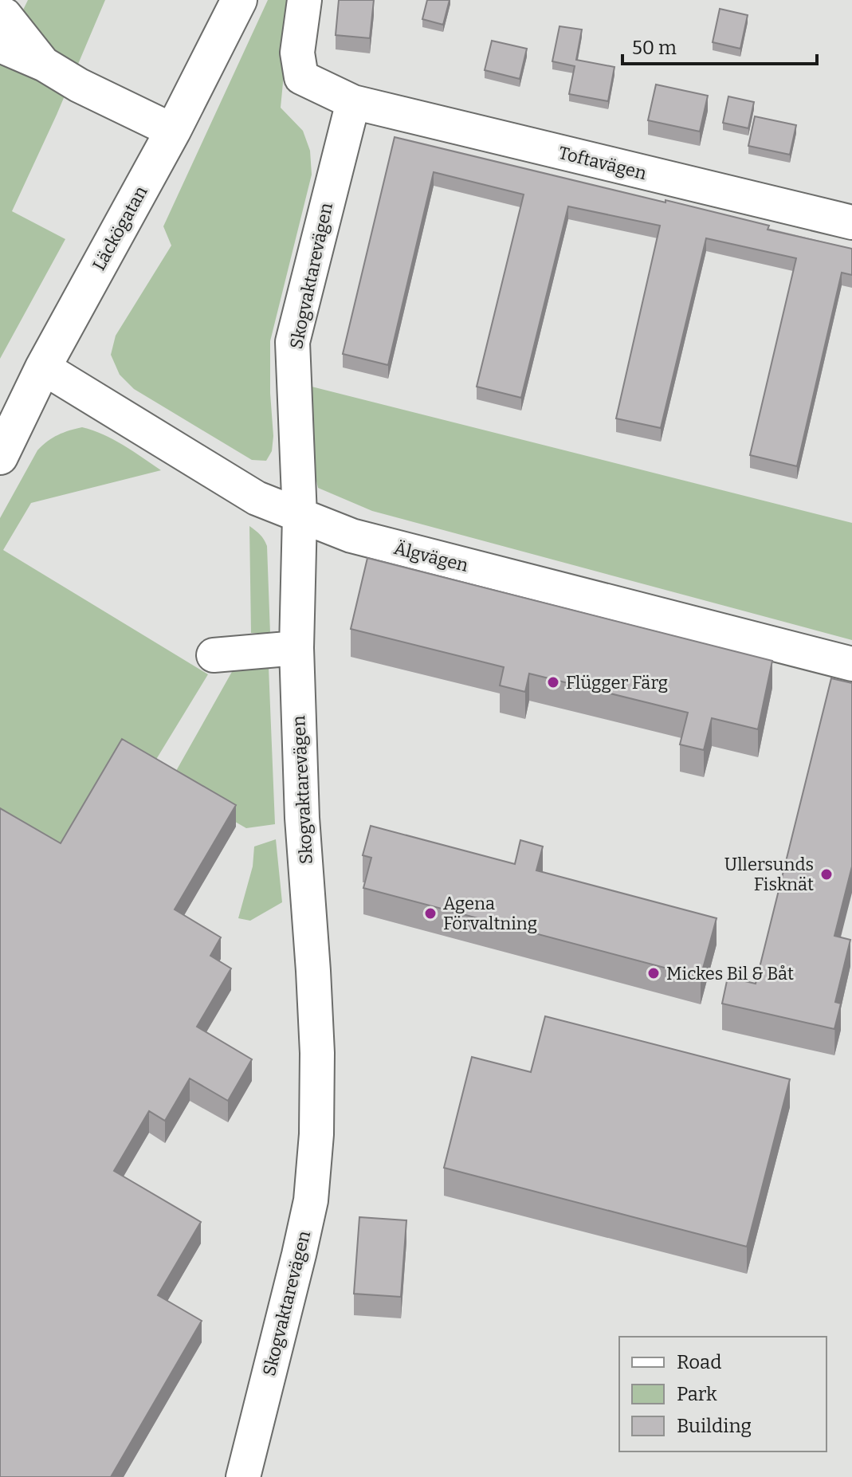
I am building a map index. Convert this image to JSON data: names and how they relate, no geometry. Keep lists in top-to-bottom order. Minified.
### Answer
{"streets":{"main road":["Läckögatan"],"street":["Toftavägen","Skogvaktarevägen","Älgvägen"]},"crossings":[["Toftavägen","Skogvaktarevägen"],["Läckögatan","Älgvägen"],["Skogvaktarevägen","Älgvägen"]],"places":["Flügger Färg","Ullersunds Fisknät","Agena Förvaltning","Mickes Bil & Båt"],"legend":["Road","Park","Building"],"scale_bar":"50 m"}
